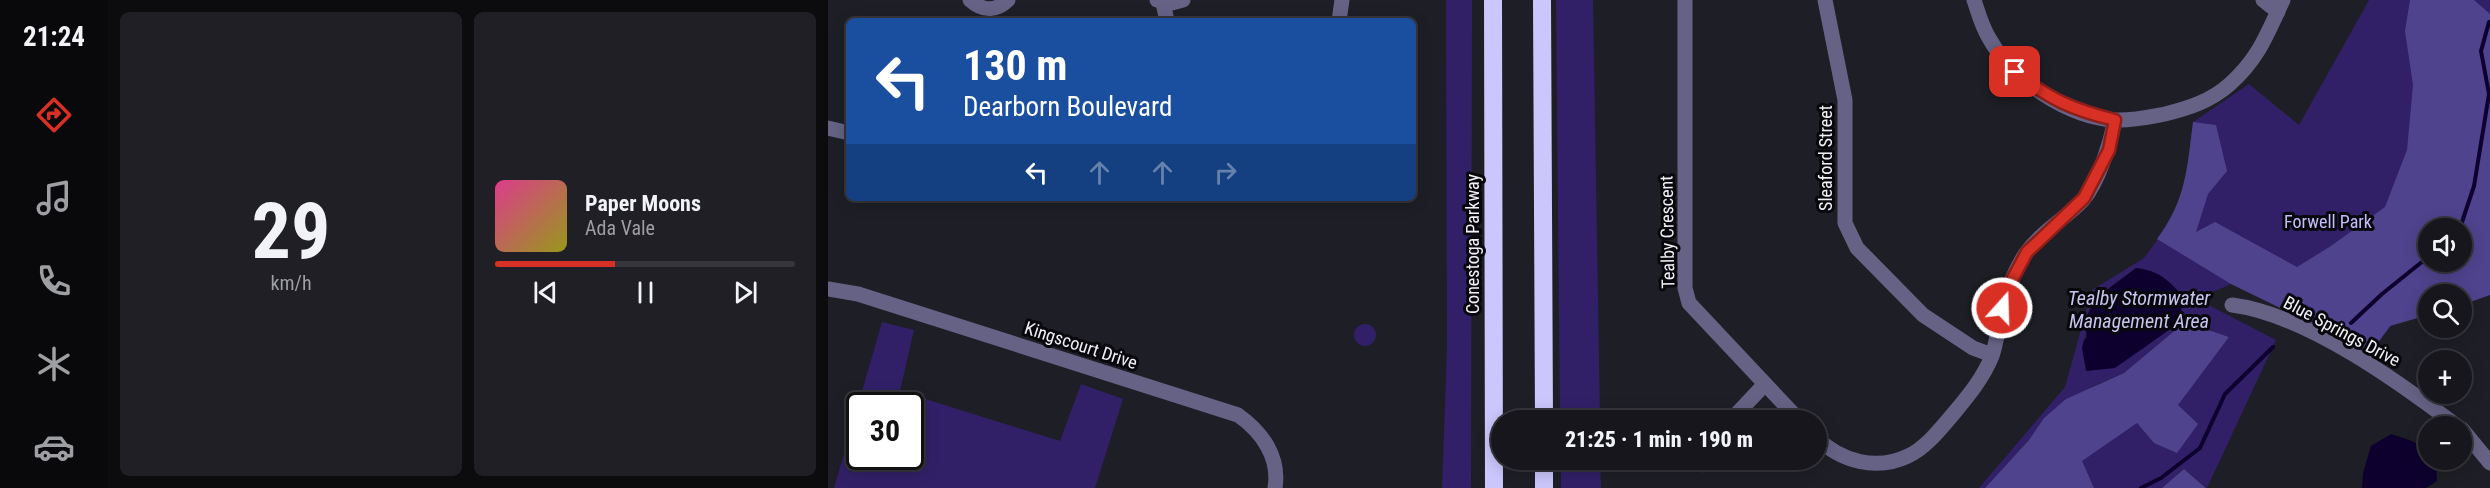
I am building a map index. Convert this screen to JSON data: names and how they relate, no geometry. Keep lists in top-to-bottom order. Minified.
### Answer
{"streets":{"highway":["Conestoga Parkway"],"street":["Sleaford Street","Tealby Crescent","Blue Springs Drive","Kingscourt Drive"]},"water":["Tealby Stormwater Management Area"],"parks":["Forwell Park"],"page":{"tabs":"21:24","tile":["29","km/h"],"turn":["130 m","Dearborn Boulevard"],"song":["Paper Moons","Ada Vale"],"map_buttons":["+","−"],"limit":"30","trip":"21:25 · 1 min · 190 m"}}
